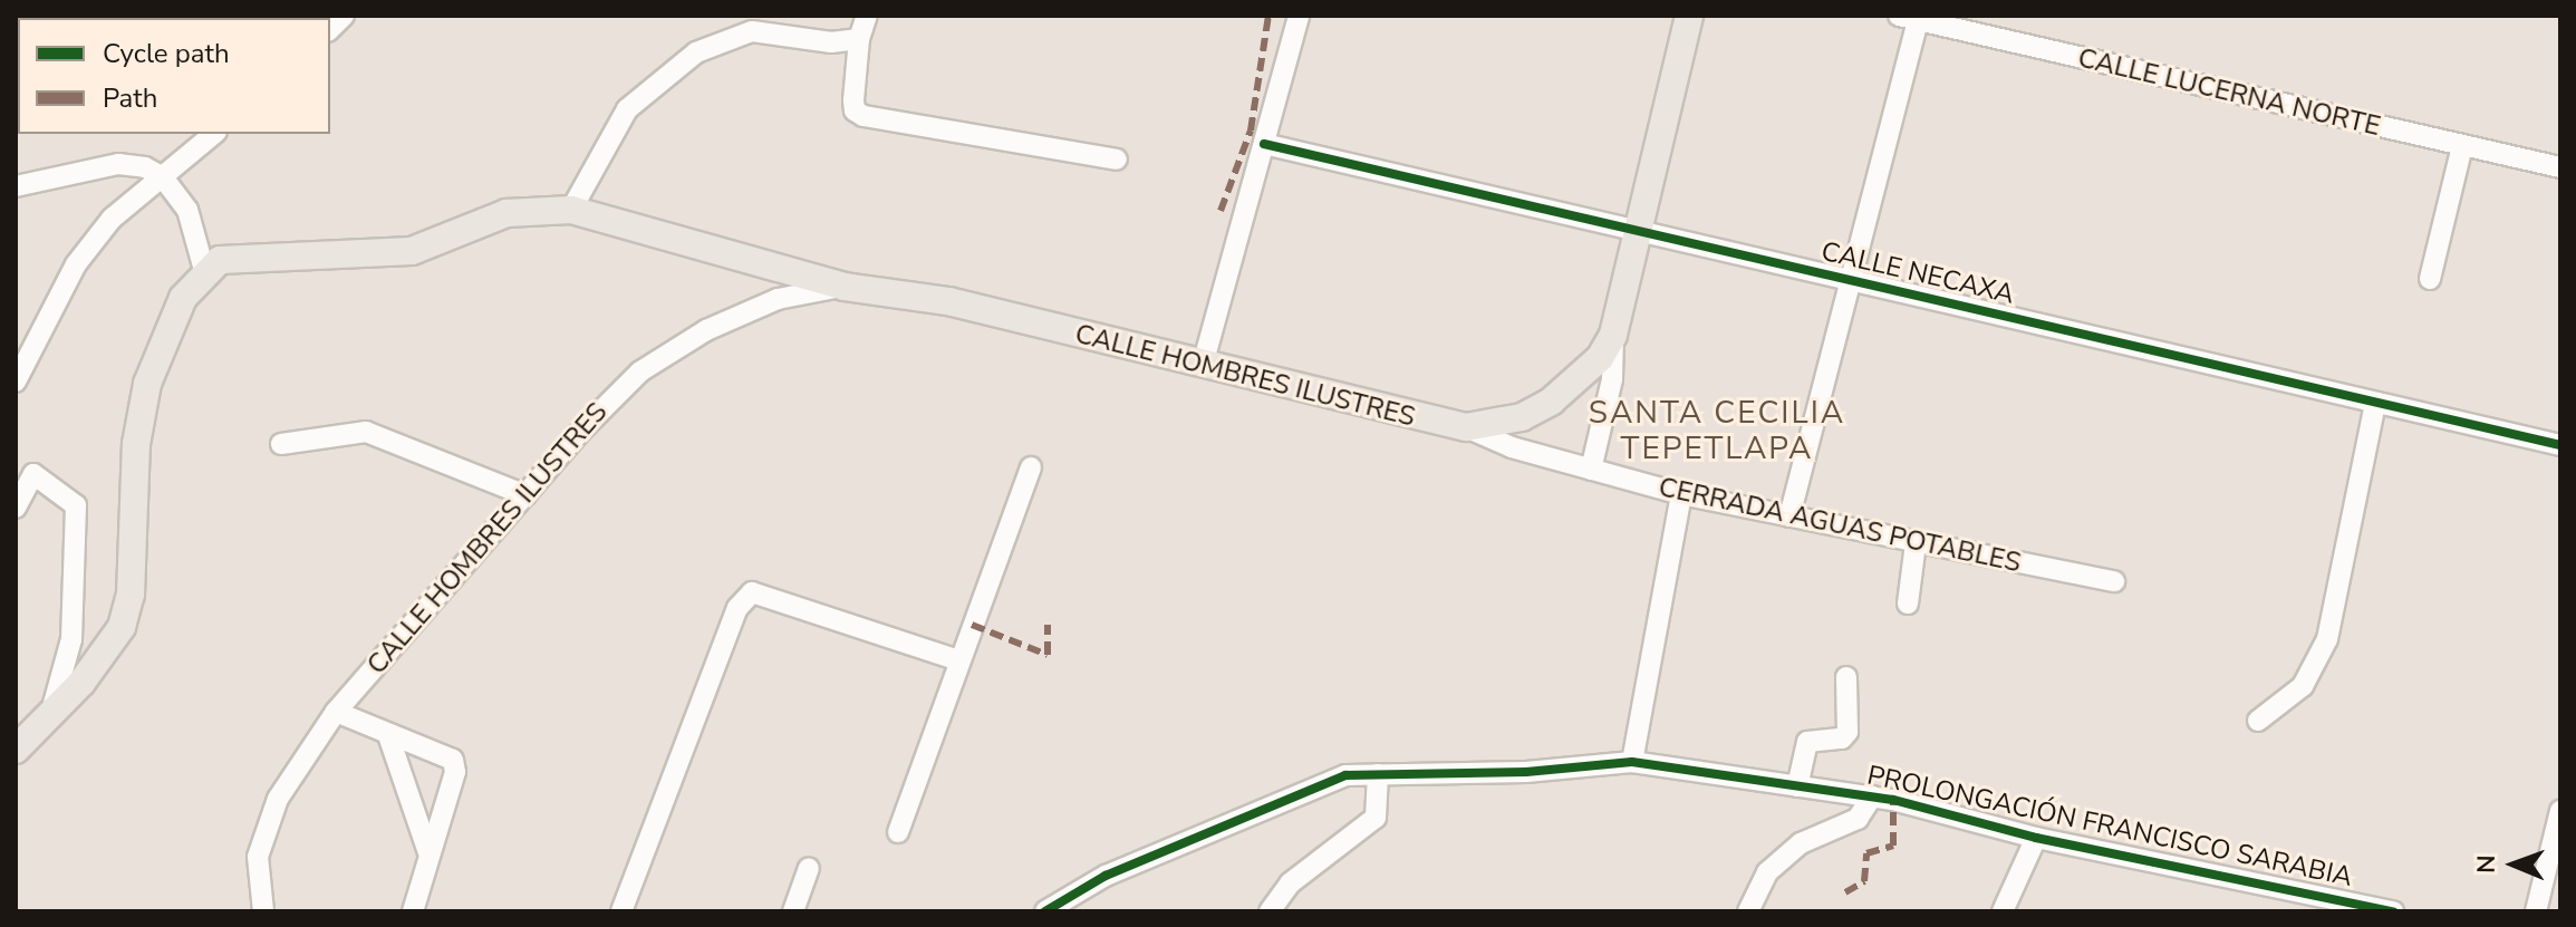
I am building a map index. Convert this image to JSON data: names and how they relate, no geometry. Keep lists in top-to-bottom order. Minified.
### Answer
{"streets":{"main road":["CALLE HOMBRES ILUSTRES"],"street":["CALLE LUCERNA NORTE","CALLE NECAXA","CERRADA AGUAS POTABLES","PROLONGACIÓN FRANCISCO SARABIA"]},"crossings":[["CALLE NECAXA","CALLE HOMBRES ILUSTRES"],["CALLE HOMBRES ILUSTRES","CERRADA AGUAS POTABLES"]],"districts":["SANTA CECILIA TEPETLAPA"],"legend":["Cycle path","Path"],"north":"left"}
